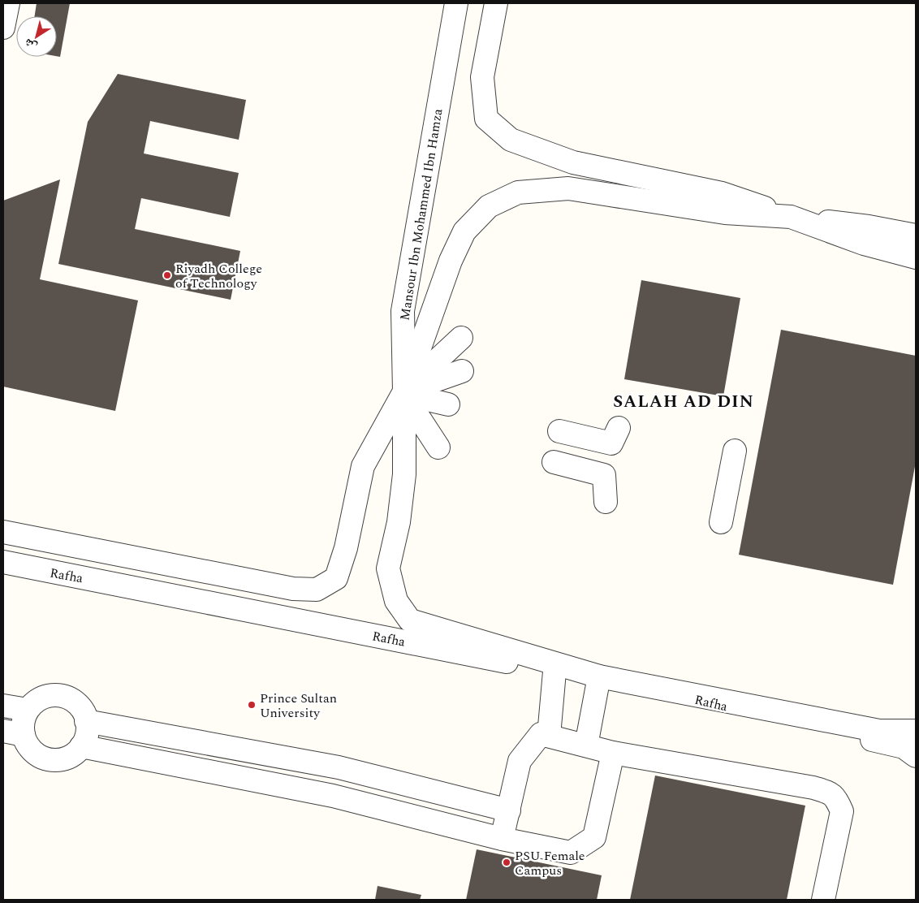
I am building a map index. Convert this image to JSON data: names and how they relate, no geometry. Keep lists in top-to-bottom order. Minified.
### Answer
{"streets":{"street":["Mansour Ibn Mohammed Ibn Hamza","Rafha"]},"crossings":[["Mansour Ibn Mohammed Ibn Hamza","Rafha"]],"districts":["SALAH AD DIN"],"places":["Riyadh College of Technology","Prince Sultan University","PSU Female Campus"],"north":"bottom left"}
